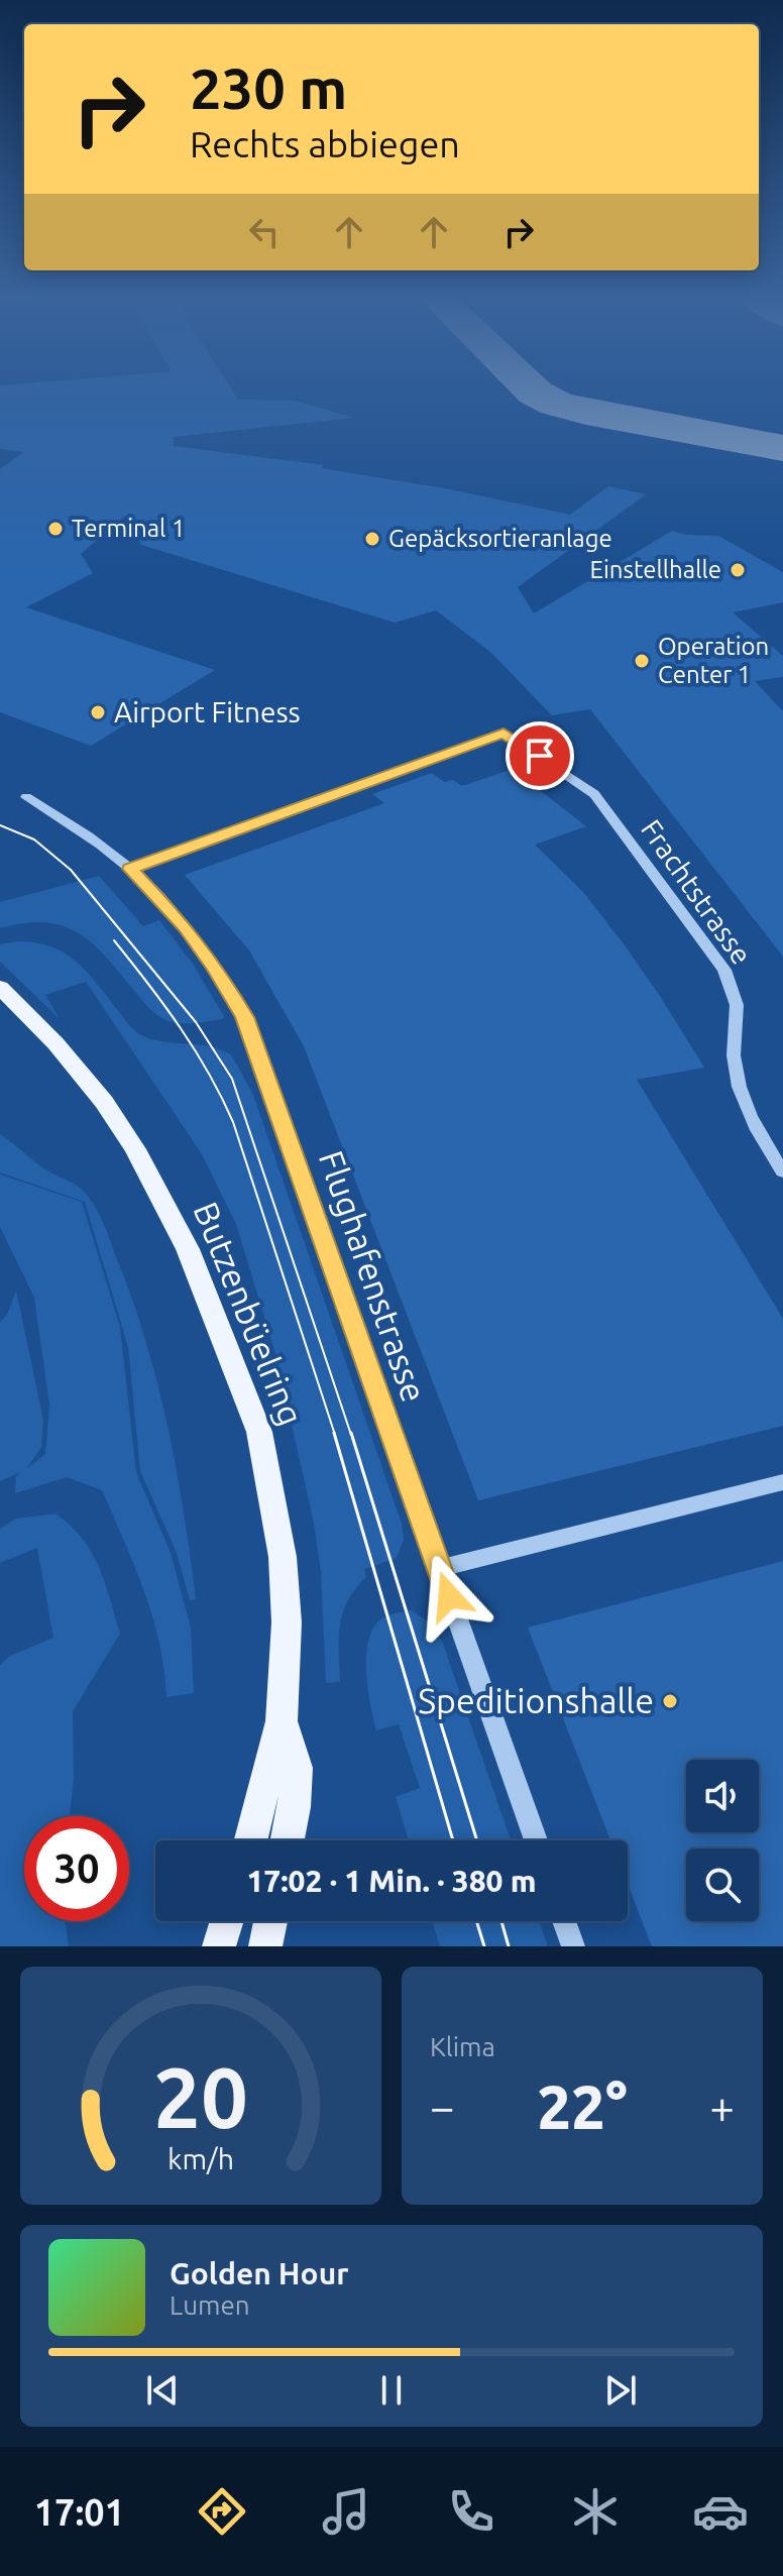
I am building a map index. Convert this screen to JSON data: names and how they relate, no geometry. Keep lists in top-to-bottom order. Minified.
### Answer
{"streets":{"main road":["Butzenbüelring"],"street":["Frachtstrasse","Flughafenstrasse"]},"crossings":[["Frachtstrasse","Flughafenstrasse"]],"places":["Terminal 1","Gepäcksortieranlage","Einstellhalle","Operation Center 1","Airport Fitness","Speditionshalle"],"page":{"turn":["230 m","Rechts abbiegen"],"limit":"30","trip":"17:02 · 1 Min. · 380 m","tile":"Klima","heat":["−","22°","+"],"song":["Golden Hour","Lumen"],"tabs":"17:01","gauge":["20","km/h"]}}
